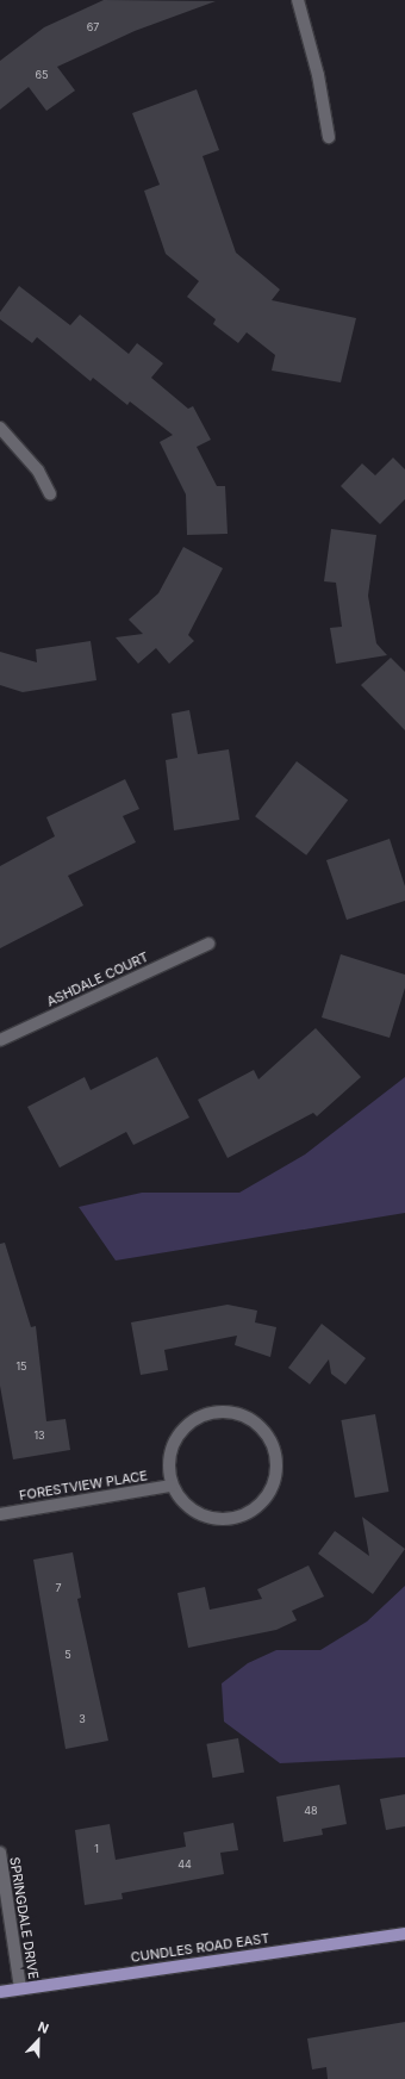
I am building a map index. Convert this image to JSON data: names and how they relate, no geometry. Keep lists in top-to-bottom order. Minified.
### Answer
{"streets":{"main road":["CUNDLES ROAD EAST"],"street":["ASHDALE COURT","FORESTVIEW PLACE","SPRINGDALE DRIVE"]},"crossings":[["SPRINGDALE DRIVE","CUNDLES ROAD EAST"]],"house_numbers":["67","65","15","13","7","5","3","48","1","44"],"north":"top"}
